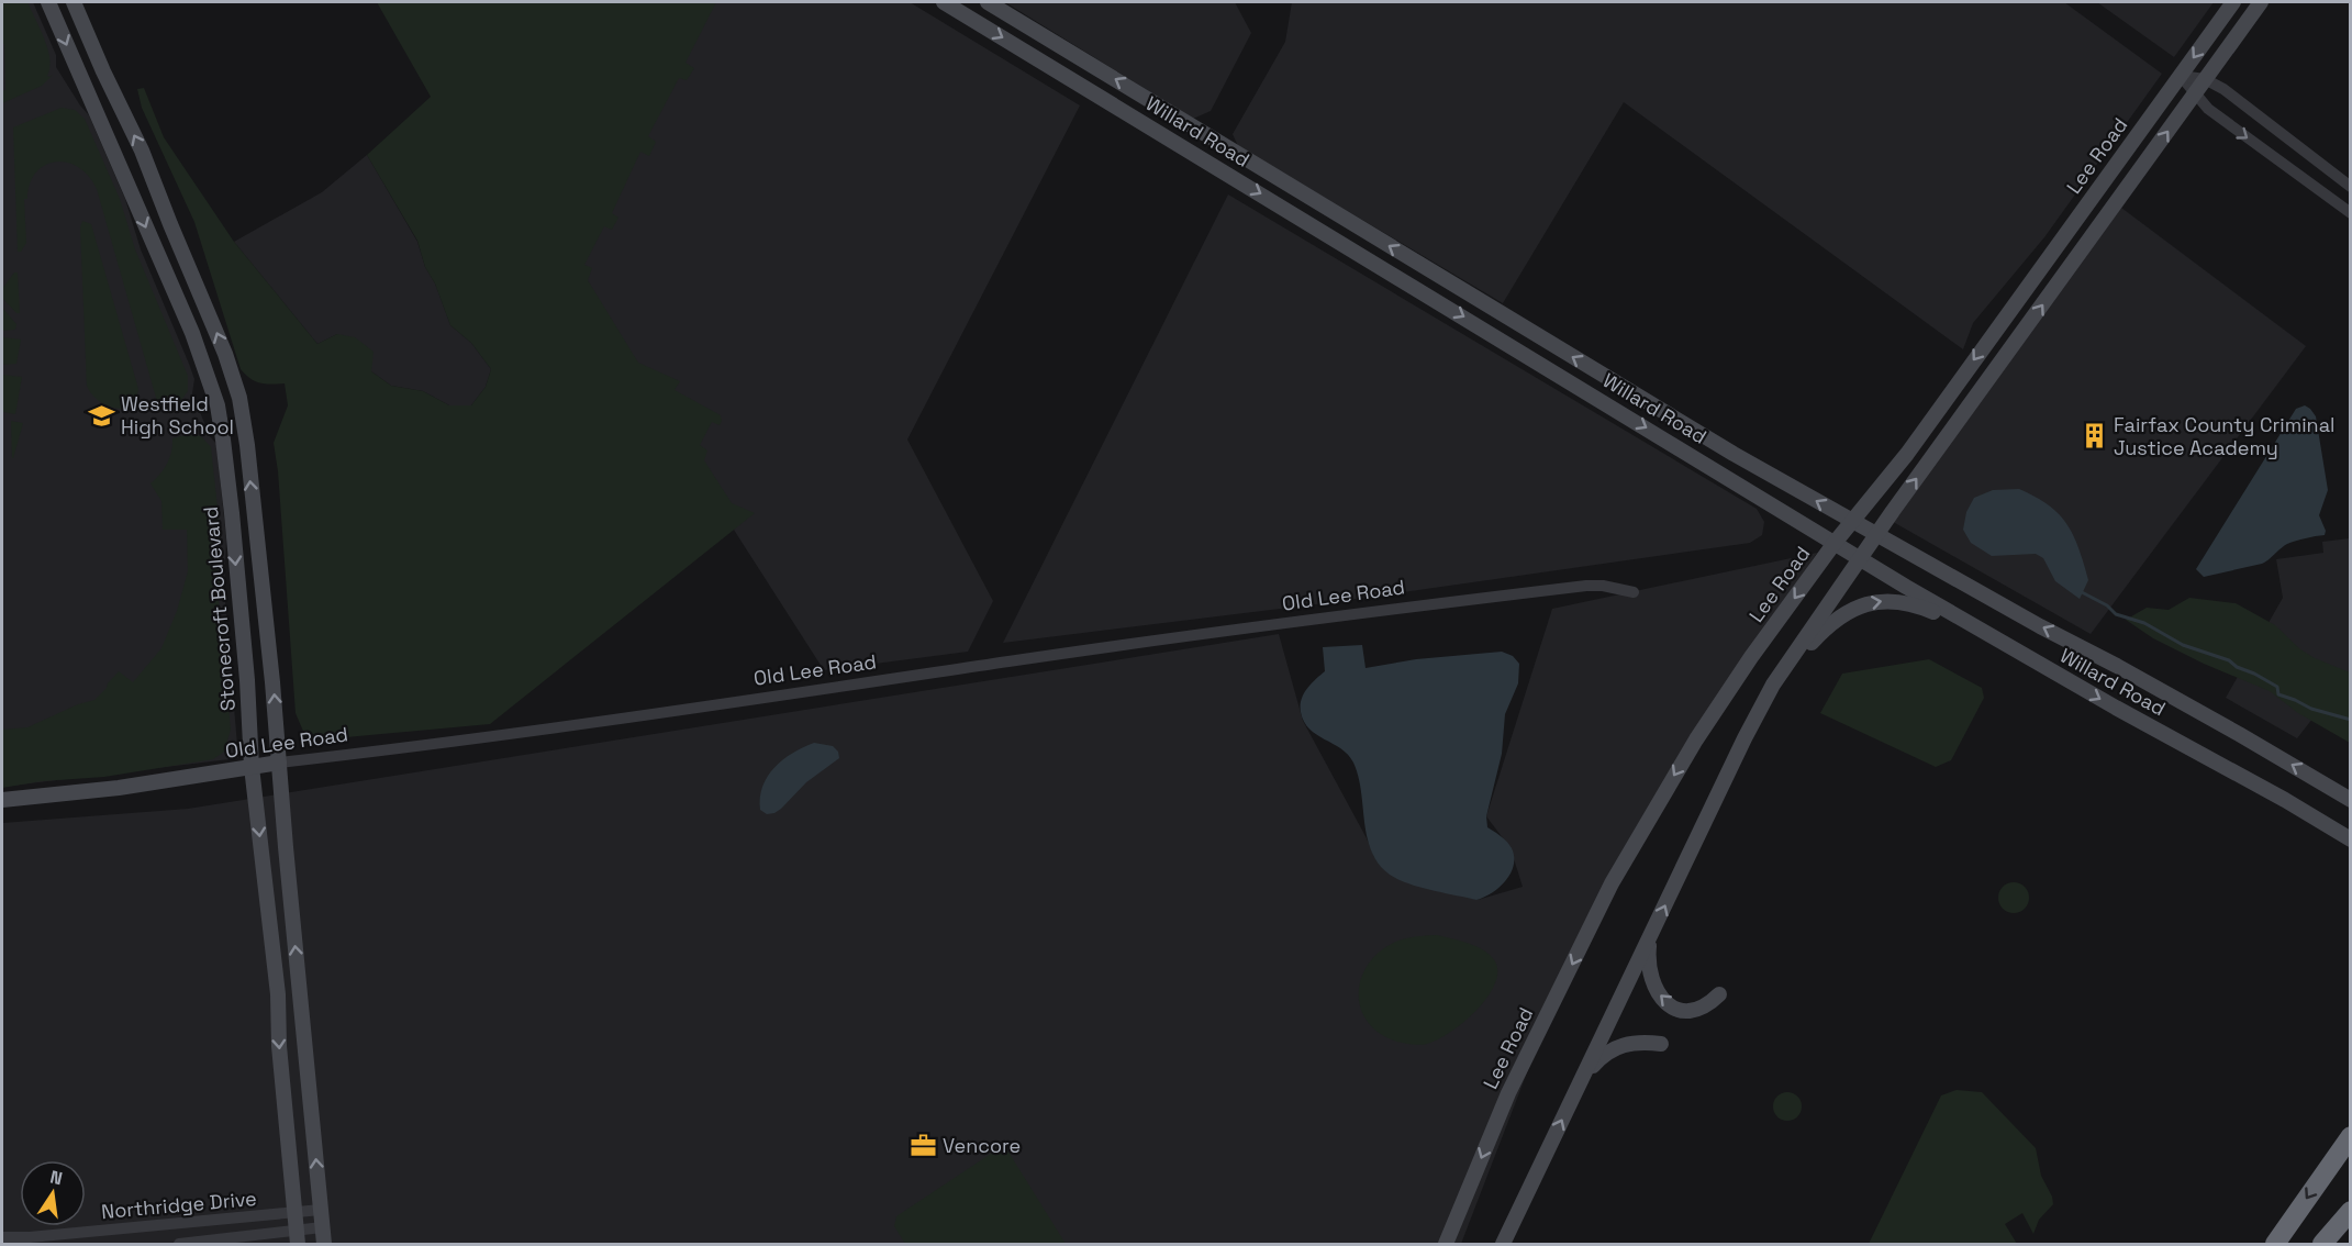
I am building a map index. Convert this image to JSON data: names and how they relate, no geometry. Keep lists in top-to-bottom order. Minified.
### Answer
{"streets":{"main road":["Willard Road","Lee Road","Old Lee Road","Stonecroft Boulevard"],"street":["Northridge Drive"]},"crossings":[["Willard Road","Lee Road"],["Old Lee Road","Stonecroft Boulevard"],["Stonecroft Boulevard","Northridge Drive"]],"places":{"school or university":["Westfield High School"],"building":["Fairfax County Criminal Justice Academy"],"office":["Vencore"]},"north":"top"}
